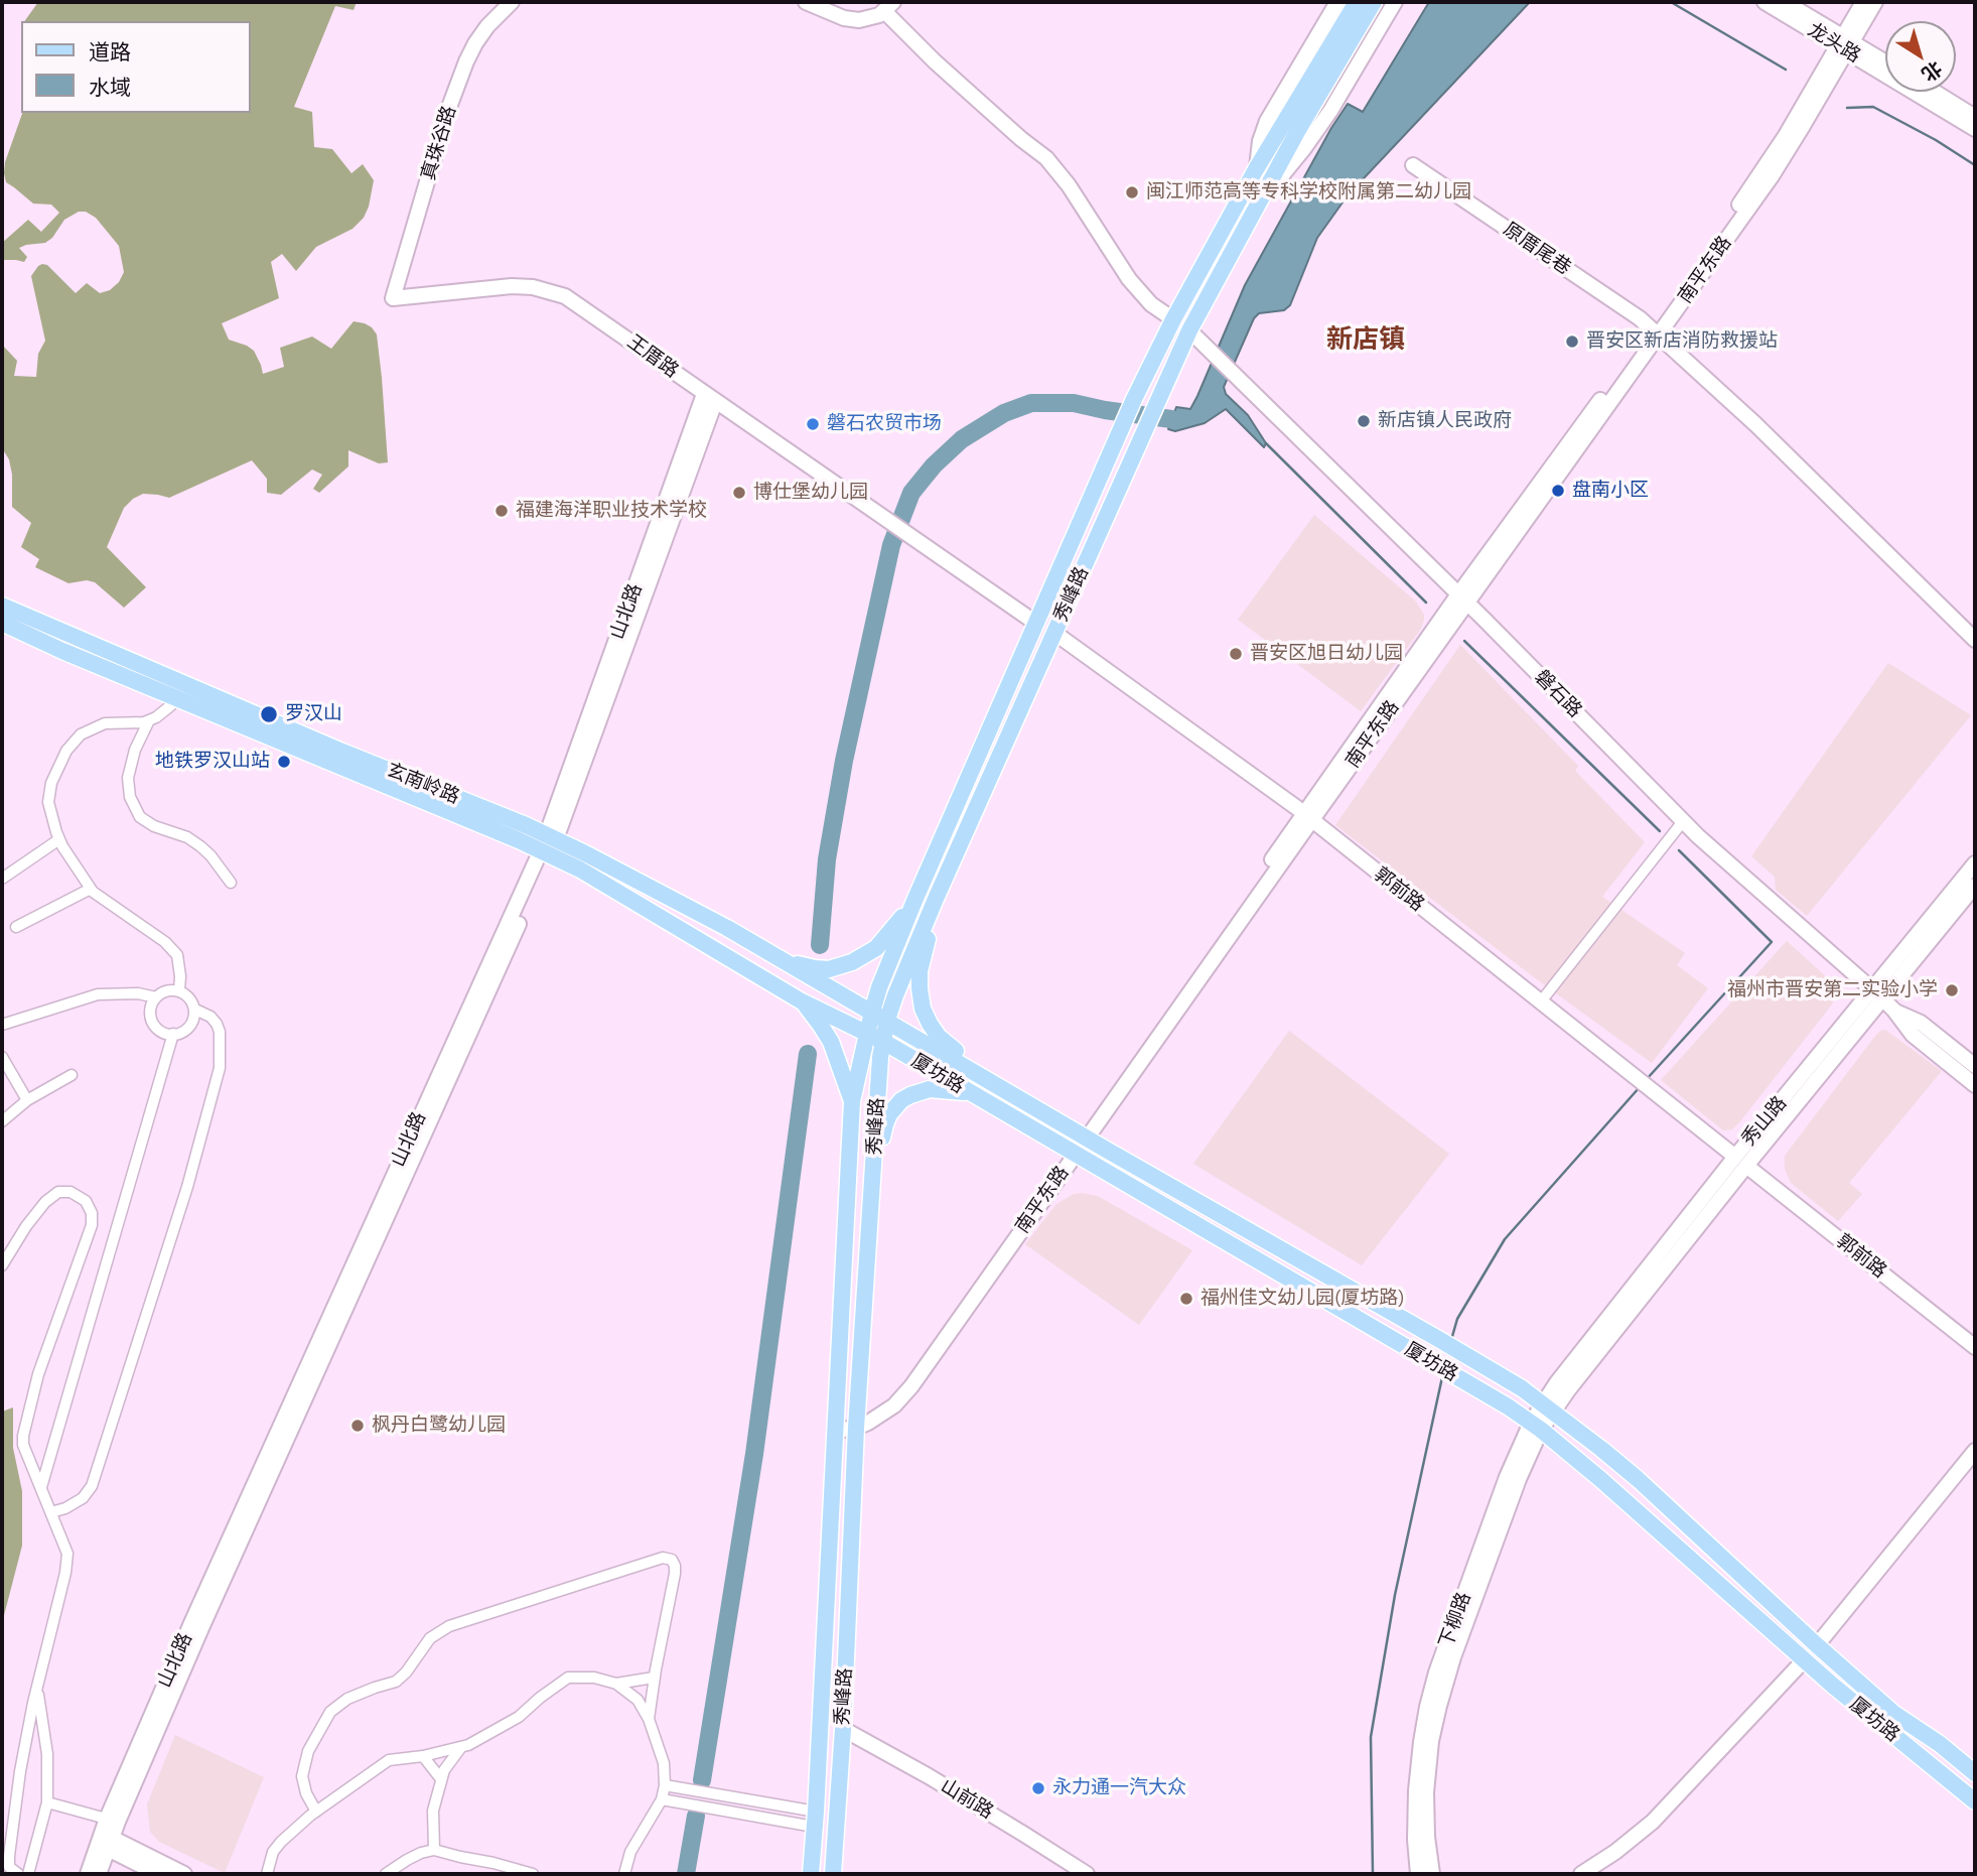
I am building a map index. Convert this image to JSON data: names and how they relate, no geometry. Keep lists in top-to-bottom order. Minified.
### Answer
{"streets":{"main road":["龙头路","真珠谷路","原厝尾巷","南平东路","王厝路","秀峰路","山北路","磐石路","玄南岭路","郭前路","厦坊路","秀山路","下柳路","山前路"]},"crossings":[["龙头路","南平东路"],["真珠谷路","王厝路"],["原厝尾巷","南平东路"],["南平东路","秀峰路"],["南平东路","磐石路"],["南平东路","郭前路"],["南平东路","厦坊路"],["王厝路","秀峰路"],["王厝路","山北路"],["秀峰路","磐石路"],["秀峰路","郭前路"],["秀峰路","厦坊路"],["秀峰路","山前路"],["山北路","玄南岭路"],["磐石路","秀山路"],["玄南岭路","厦坊路"],["郭前路","秀山路"],["厦坊路","下柳路"],["秀山路","下柳路"]],"districts":["新店镇"],"places":["闽江师范高等专科学校附属第二幼儿园","晋安区新店消防救援站","新店镇人民政府","磐石农贸市场","盘南小区","博仕堡幼儿园","福建海洋职业技术学校","晋安区旭日幼儿园","罗汉山","地铁罗汉山站","福州市晋安第二实验小学","福州佳文幼儿园(厦坊路)","枫丹白鹭幼儿园","永力通一汽大众"],"legend":["道路","水域"],"north":"bottom right"}
